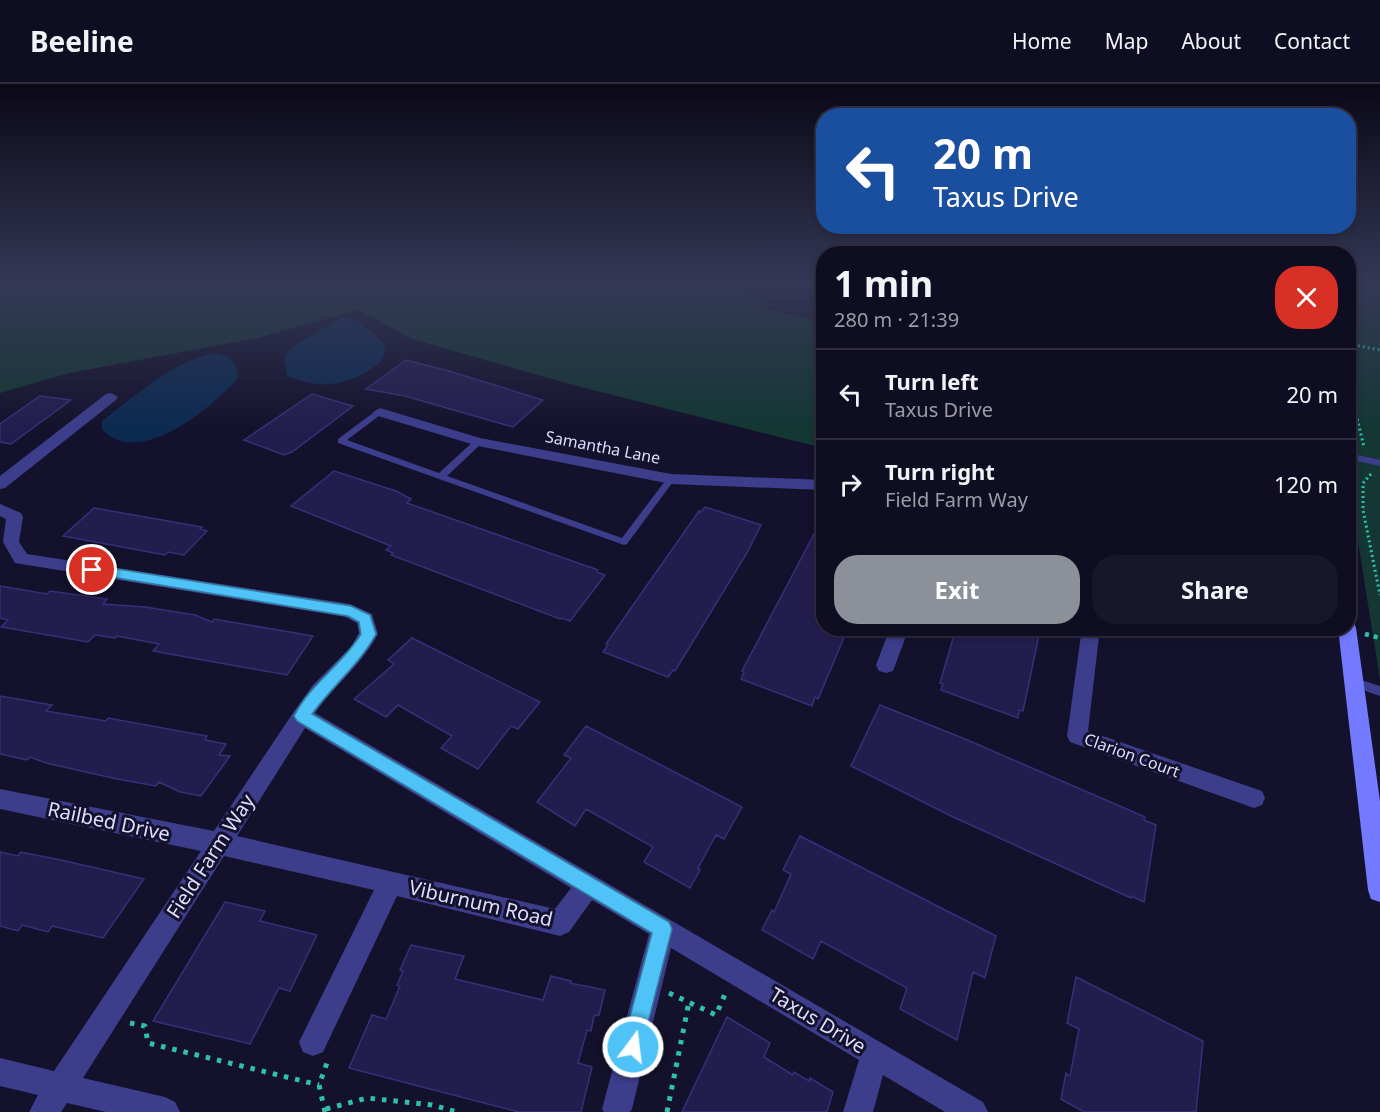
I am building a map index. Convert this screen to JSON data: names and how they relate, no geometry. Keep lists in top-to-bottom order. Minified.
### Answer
{"streets":{"street":["Samantha Lane","Clarion Court","Railbed Drive","Field Farm Way","Viburnum Road","Taxus Drive"]},"crossings":[["Railbed Drive","Field Farm Way"],["Railbed Drive","Viburnum Road"],["Field Farm Way","Viburnum Road"],["Field Farm Way","Taxus Drive"],["Viburnum Road","Taxus Drive"]],"page":{"header":"Beeline","nav":["Home","Map","About","Contact"],"turn":["20 m","Taxus Drive"],"heading":["1 min","280 m · 21:39"],"list":[{"name":"Turn left","note":"Taxus Drive","value":"20 m"},{"name":"Turn right","note":"Field Farm Way","value":"120 m"}],"buttons":["Exit","Share"]}}
